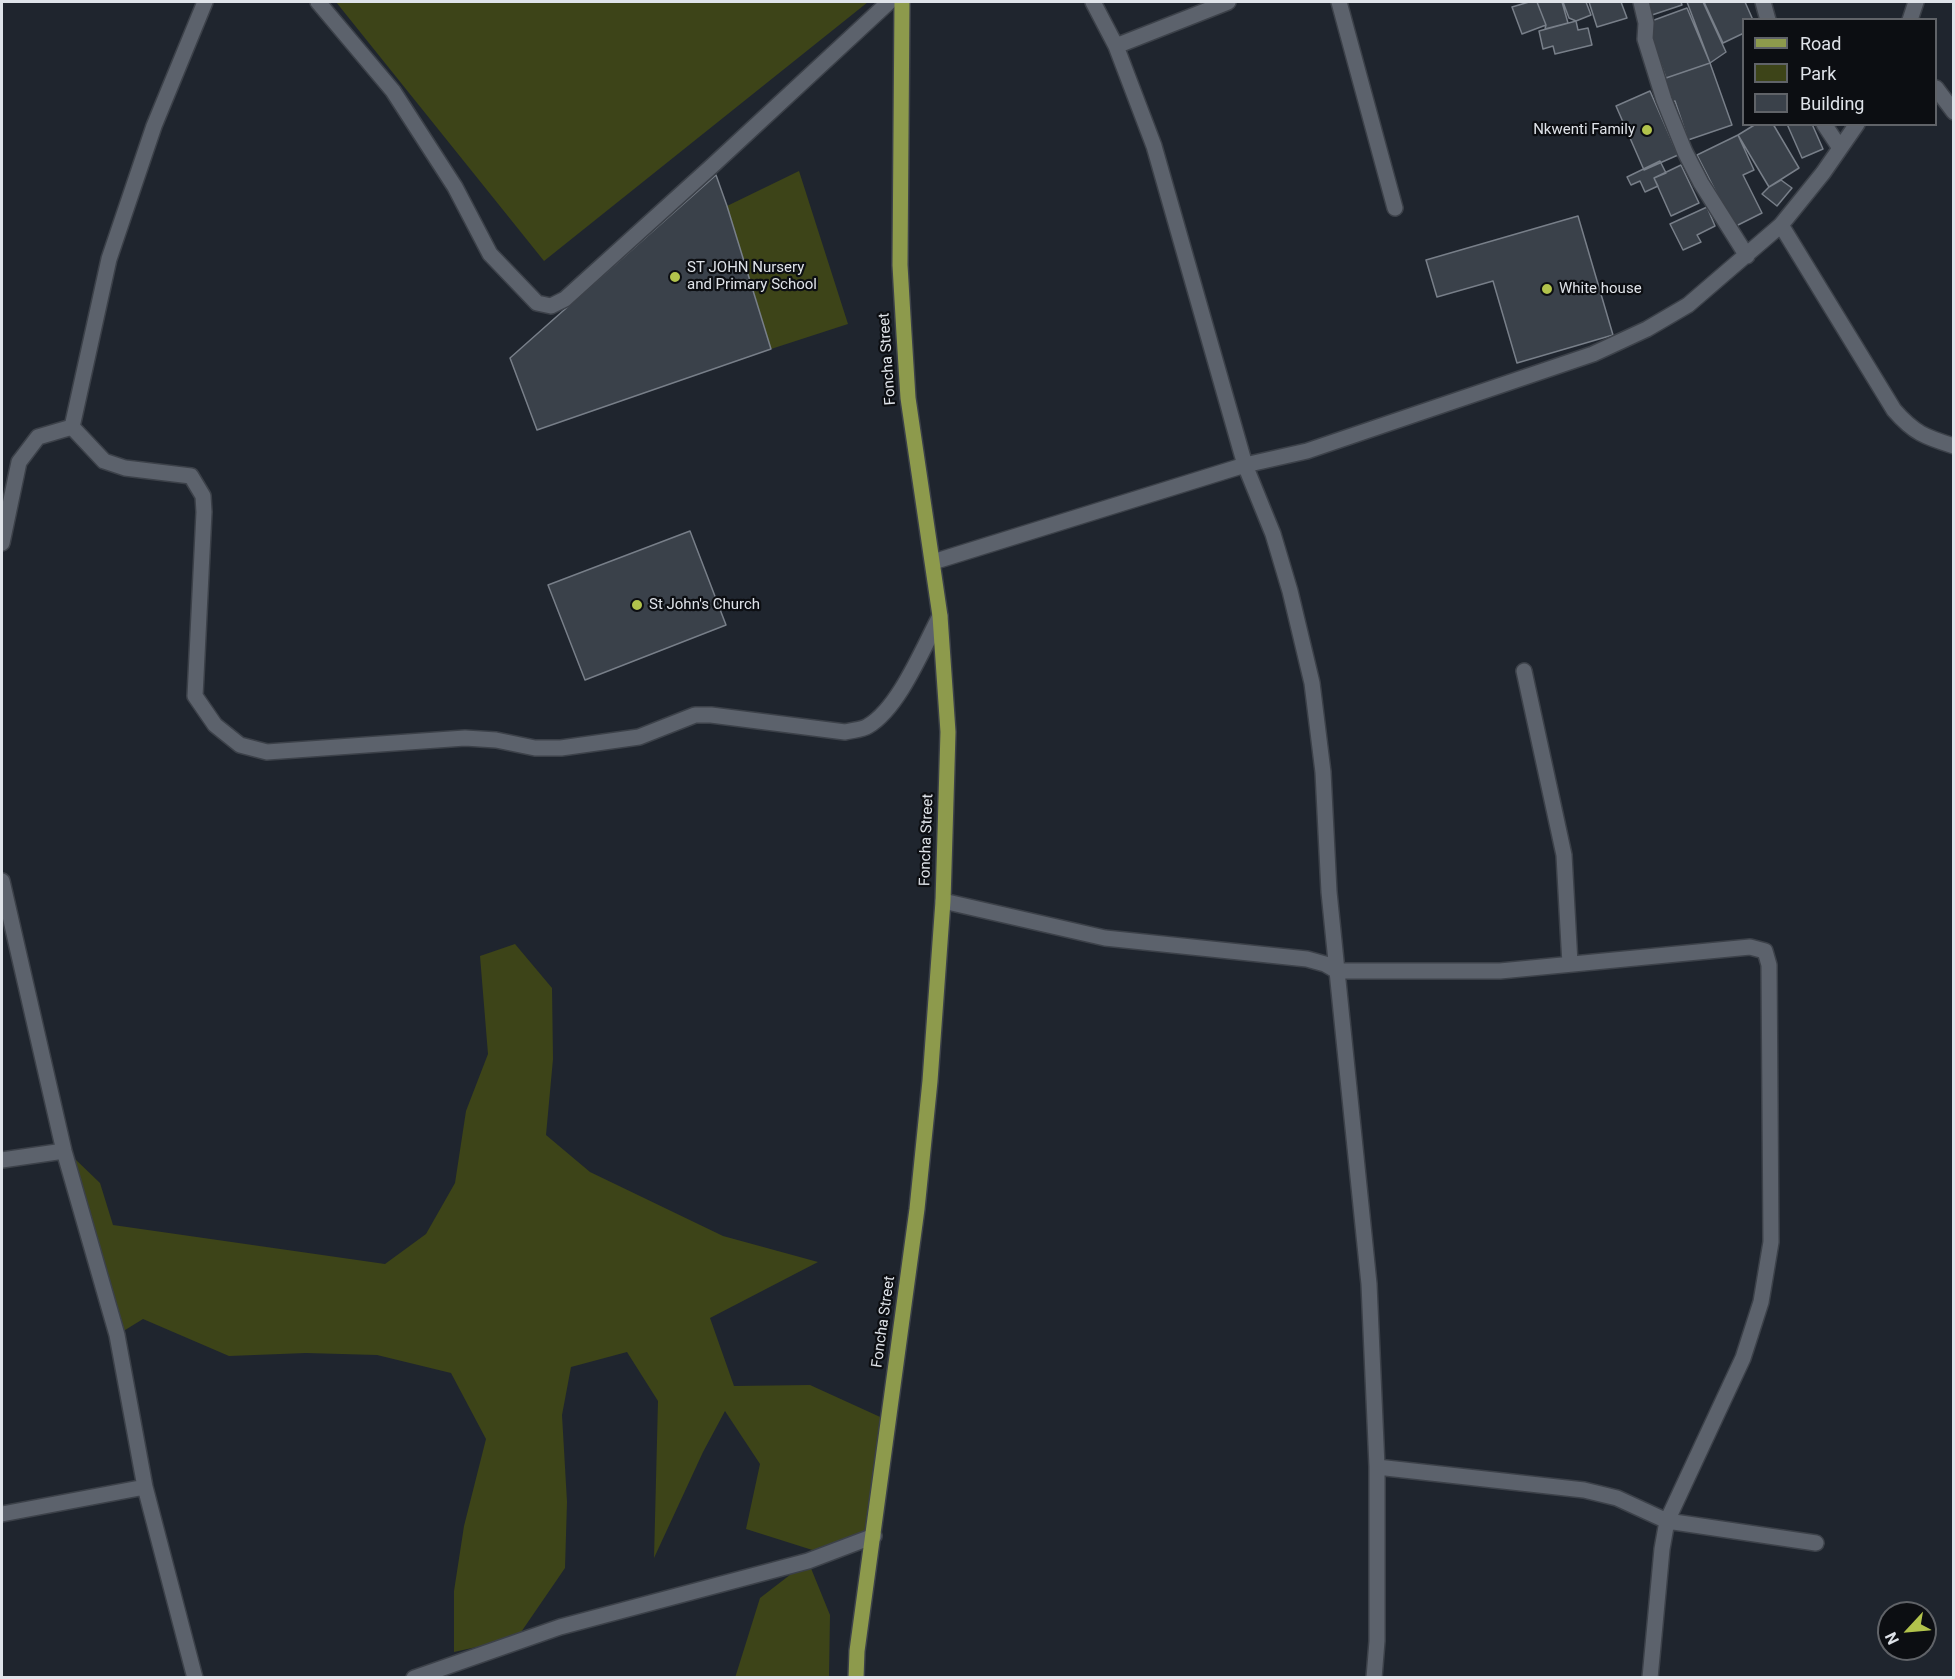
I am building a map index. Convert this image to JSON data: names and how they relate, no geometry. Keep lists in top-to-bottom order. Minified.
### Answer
{"streets":{"main road":["Foncha Street"]},"places":["Nkwenti Family","ST JOHN Nursery and Primary School","White house","St John's Church"],"legend":["Road","Park","Building"],"north":"bottom left"}
